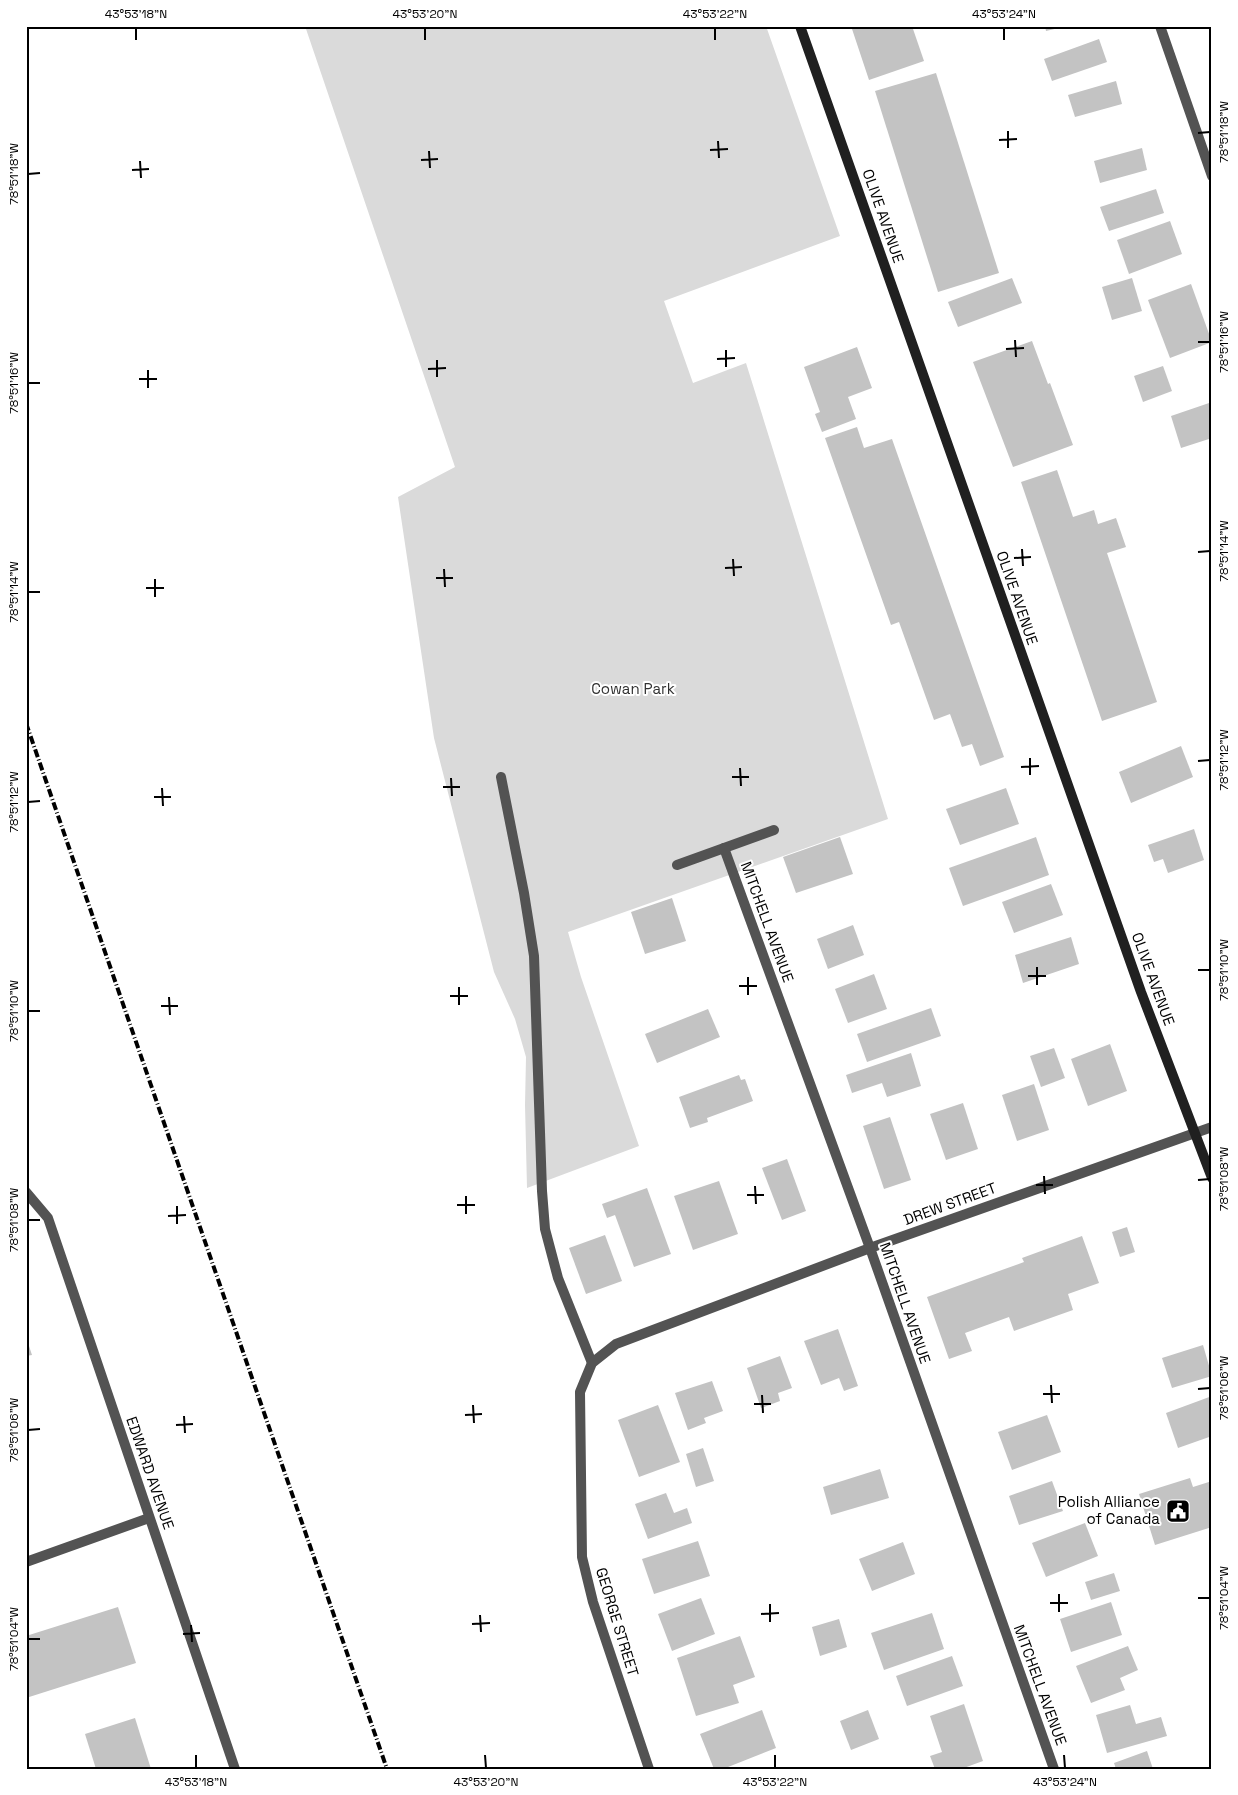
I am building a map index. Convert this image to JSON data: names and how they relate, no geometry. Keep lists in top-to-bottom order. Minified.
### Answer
{"streets":{"main road":["OLIVE AVENUE"],"street":["MITCHELL AVENUE","DREW STREET","EDWARD AVENUE","GEORGE STREET"]},"crossings":[["OLIVE AVENUE","DREW STREET"],["MITCHELL AVENUE","DREW STREET"],["DREW STREET","GEORGE STREET"]],"parks":["Cowan Park"],"places":{"public building":["Polish Alliance of Canada"]},"coordinates":["43°53'18\"N","43°53'20\"N","43°53'22\"N","43°53'24\"N","78°51'18\"W","78°51'16\"W","78°51'14\"W","78°51'12\"W","78°51'10\"W","78°51'08\"W","78°51'06\"W","78°51'04\"W"]}
